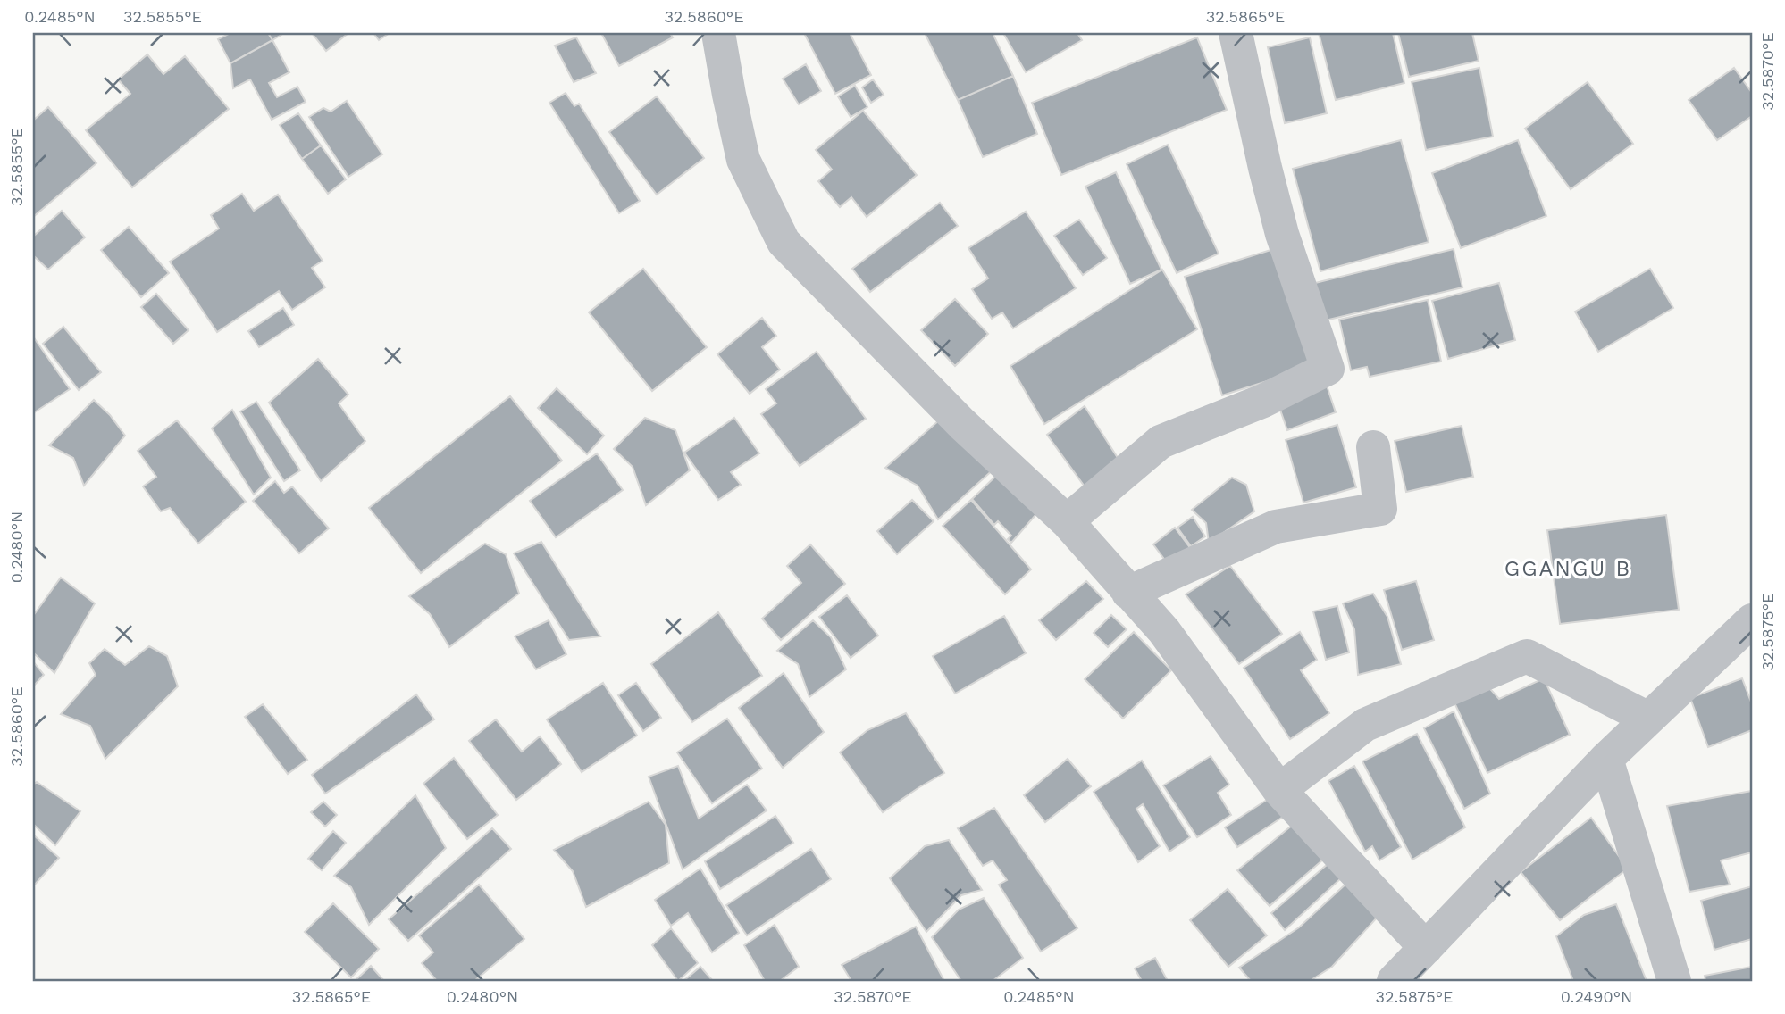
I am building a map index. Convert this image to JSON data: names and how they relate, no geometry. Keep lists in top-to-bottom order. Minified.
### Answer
{"districts":["GGANGU B"],"coordinates":["0.2485°N","32.5855°E","32.5860°E","32.5865°E","32.5870°E","0.2480°N","32.5875°E","0.2490°N"]}
